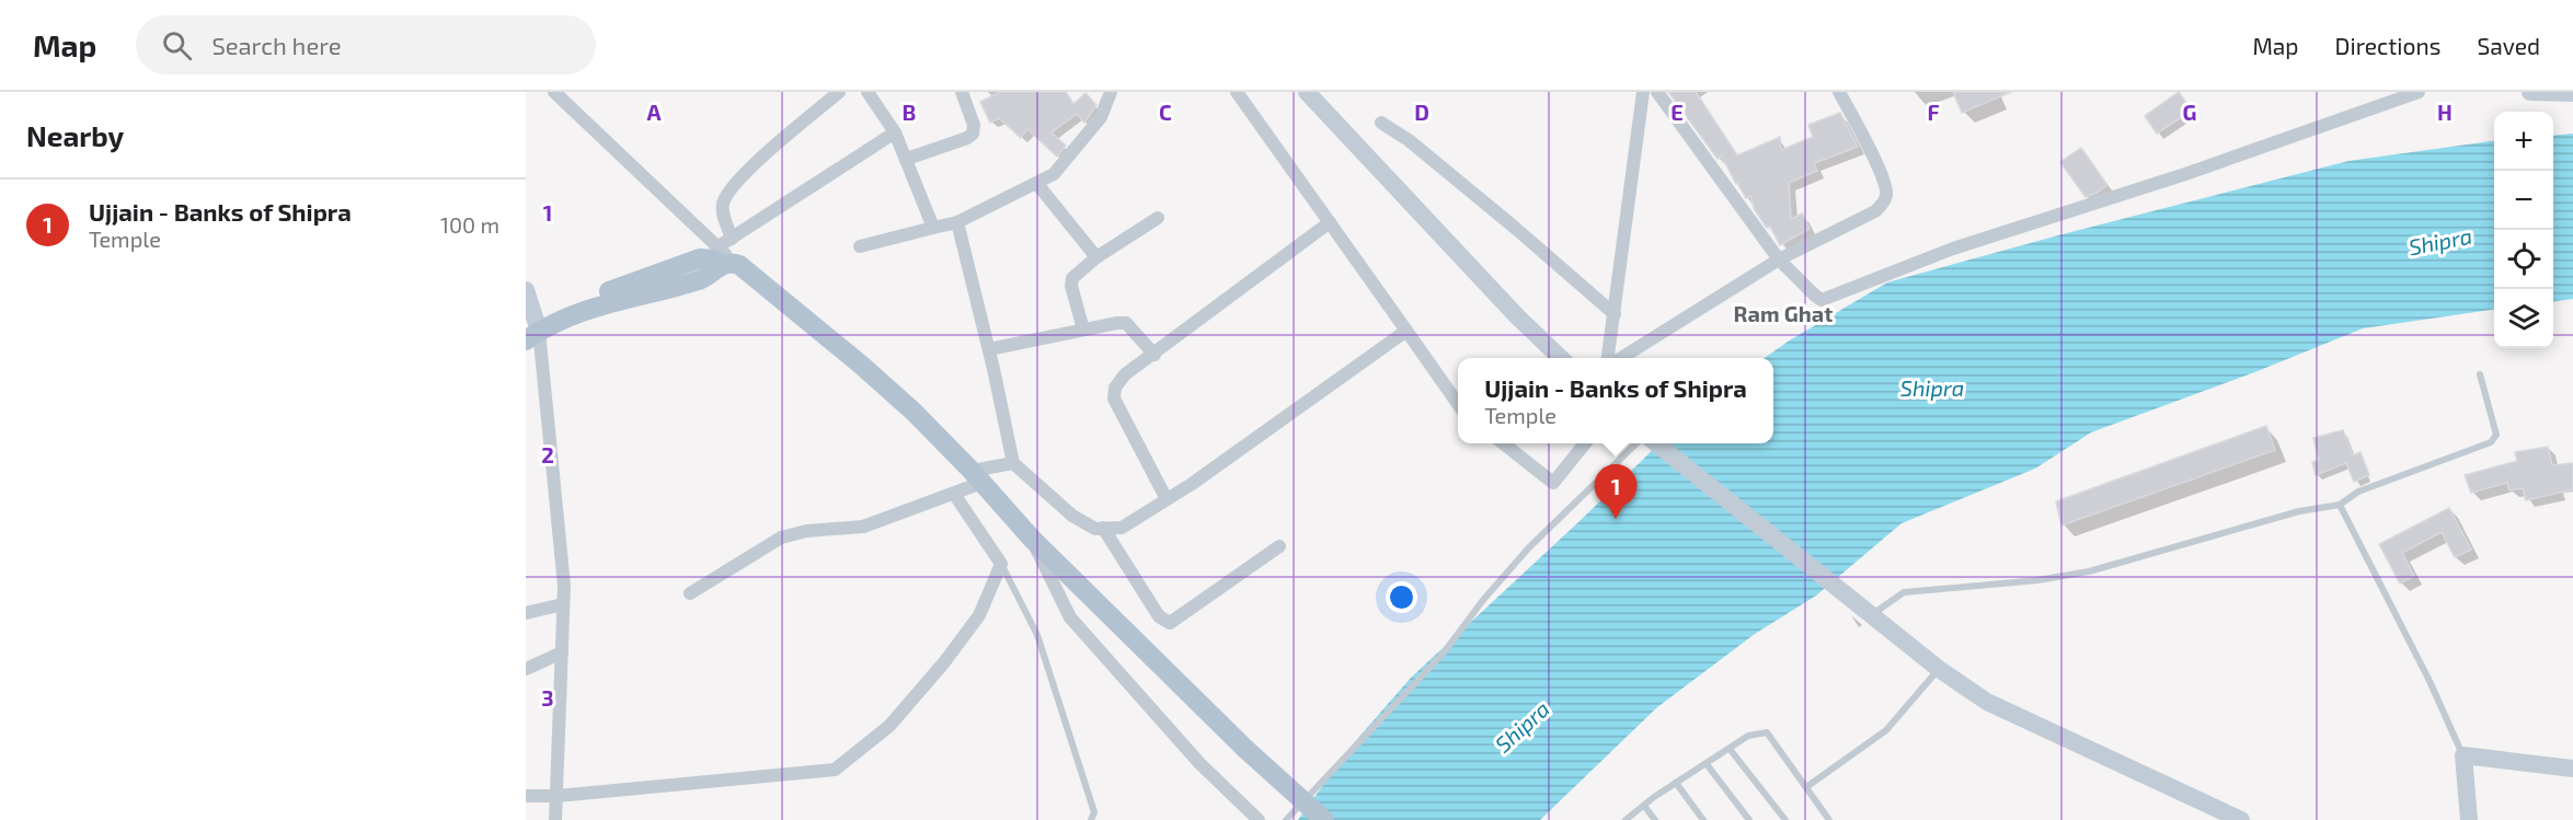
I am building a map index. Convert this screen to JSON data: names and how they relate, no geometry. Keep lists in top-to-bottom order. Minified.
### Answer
{"districts":["Ram Ghat"],"water":["Shipra"],"page":{"header":"Map","search":"Search here","nav":["Map","Directions","Saved"],"heading":"Nearby","map_buttons":["+","−"],"list":[{"mark":"1","name":"Ujjain - Banks of Shipra","note":"Temple","value":"100 m"}],"popup":["Ujjain - Banks of Shipra","Temple"],"pins":"1"},"grid":{"columns":["A","B","C","D","E","F","G","H"],"rows":["1","2","3"]}}
